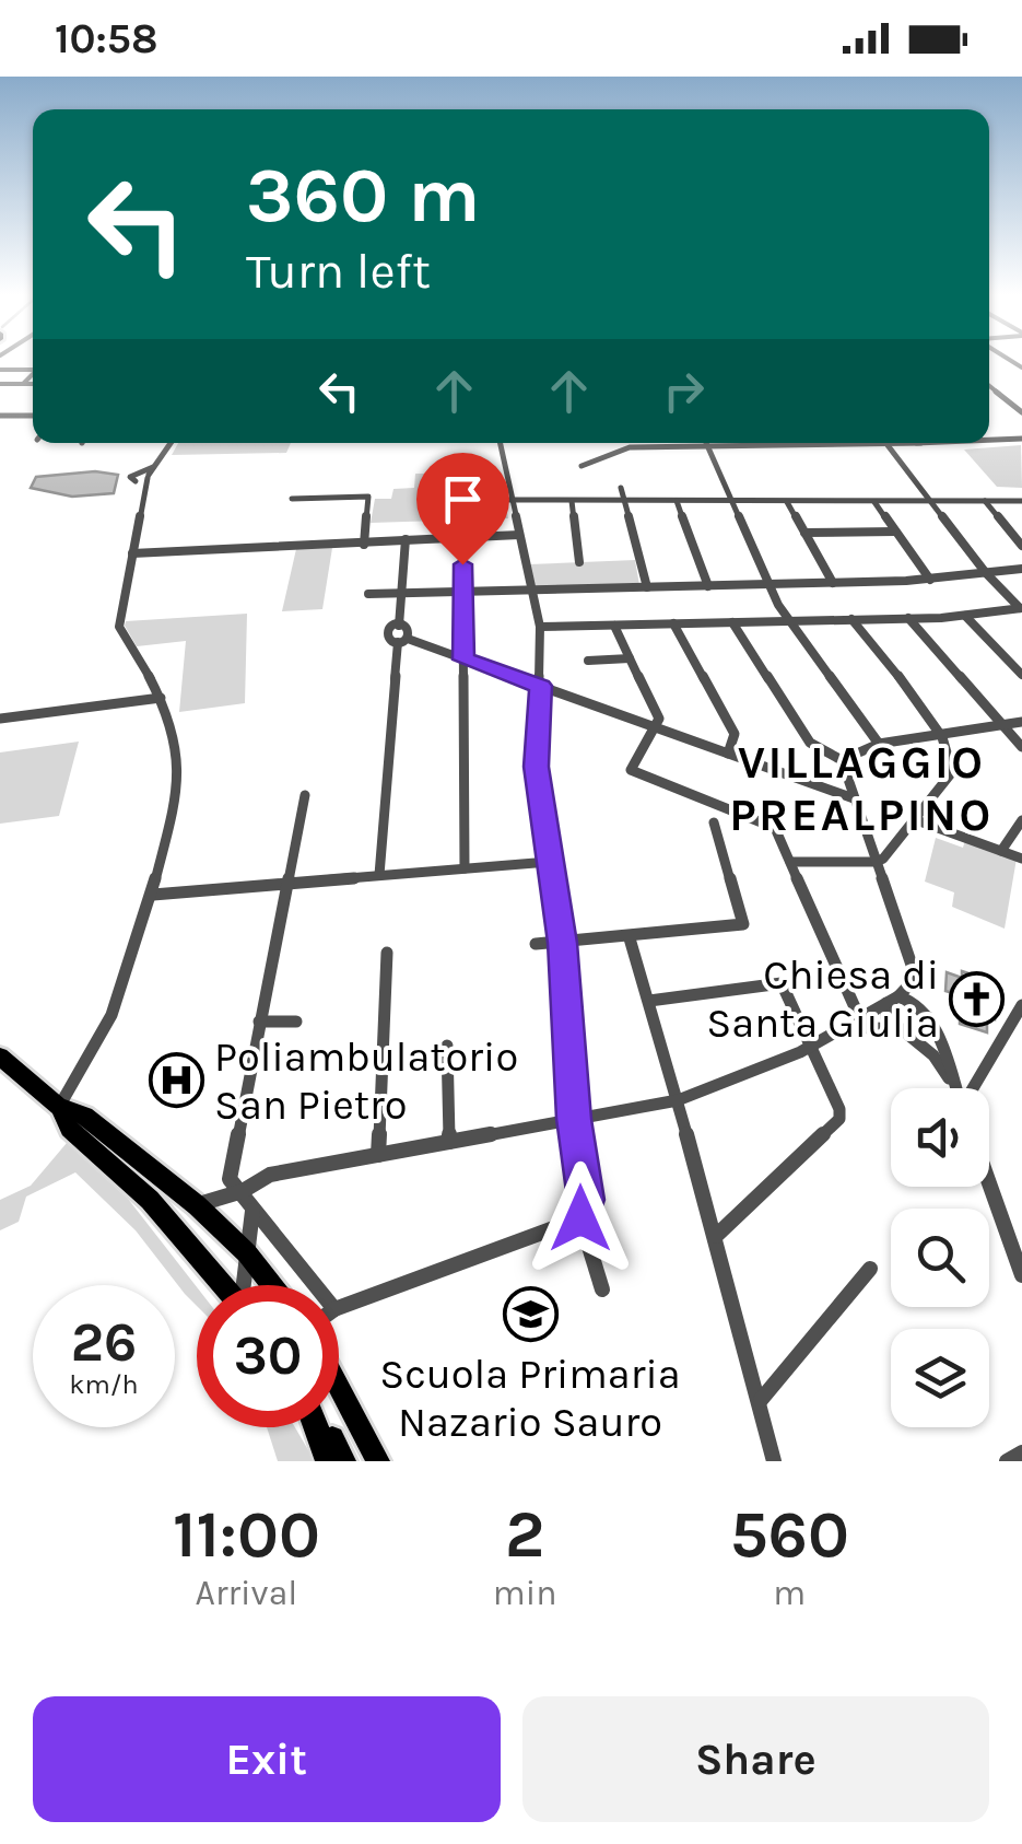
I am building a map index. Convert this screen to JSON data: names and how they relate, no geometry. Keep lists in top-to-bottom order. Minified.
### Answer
{"districts":["VILLAGGIO PREALPINO"],"places":{"church":["Chiesa di Santa Giulia"],"hospital":["Poliambulatorio San Pietro"],"school or university":["Scuola Primaria Nazario Sauro"]},"page":{"status":"10:58","turn":["360 m","Turn left"],"speed":"26 km/h","limit":"30","eta":["11:00","Arrival","2","min","560","m"],"buttons":["Exit","Share"]}}
